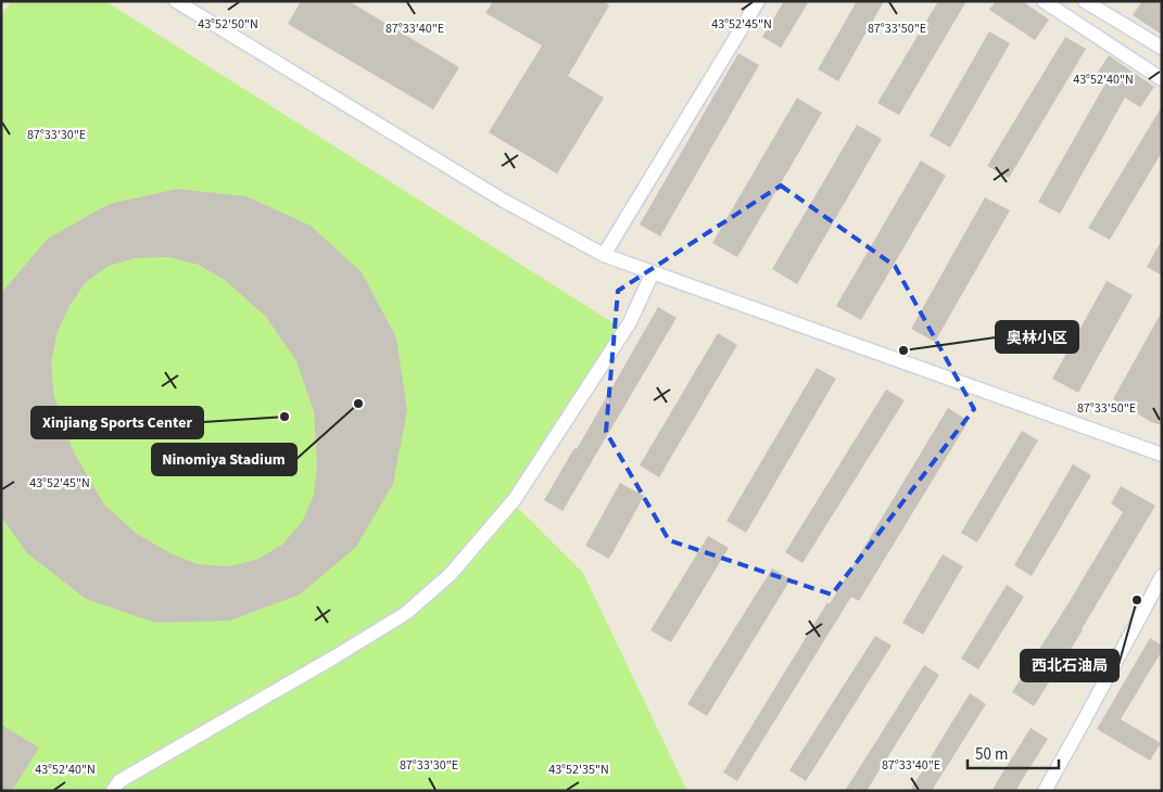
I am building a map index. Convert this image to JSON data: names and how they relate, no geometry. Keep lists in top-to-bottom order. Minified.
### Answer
{"places":["奥林小区","Ninomiya Stadium","Xinjiang Sports Center","西北石油局"],"scale_bar":"50 m","coordinates":["43°52'50\"N","43°52'45\"N","87°33'40\"E","87°33'50\"E","43°52'40\"N","87°33'30\"E","43°52'35\"N"]}
